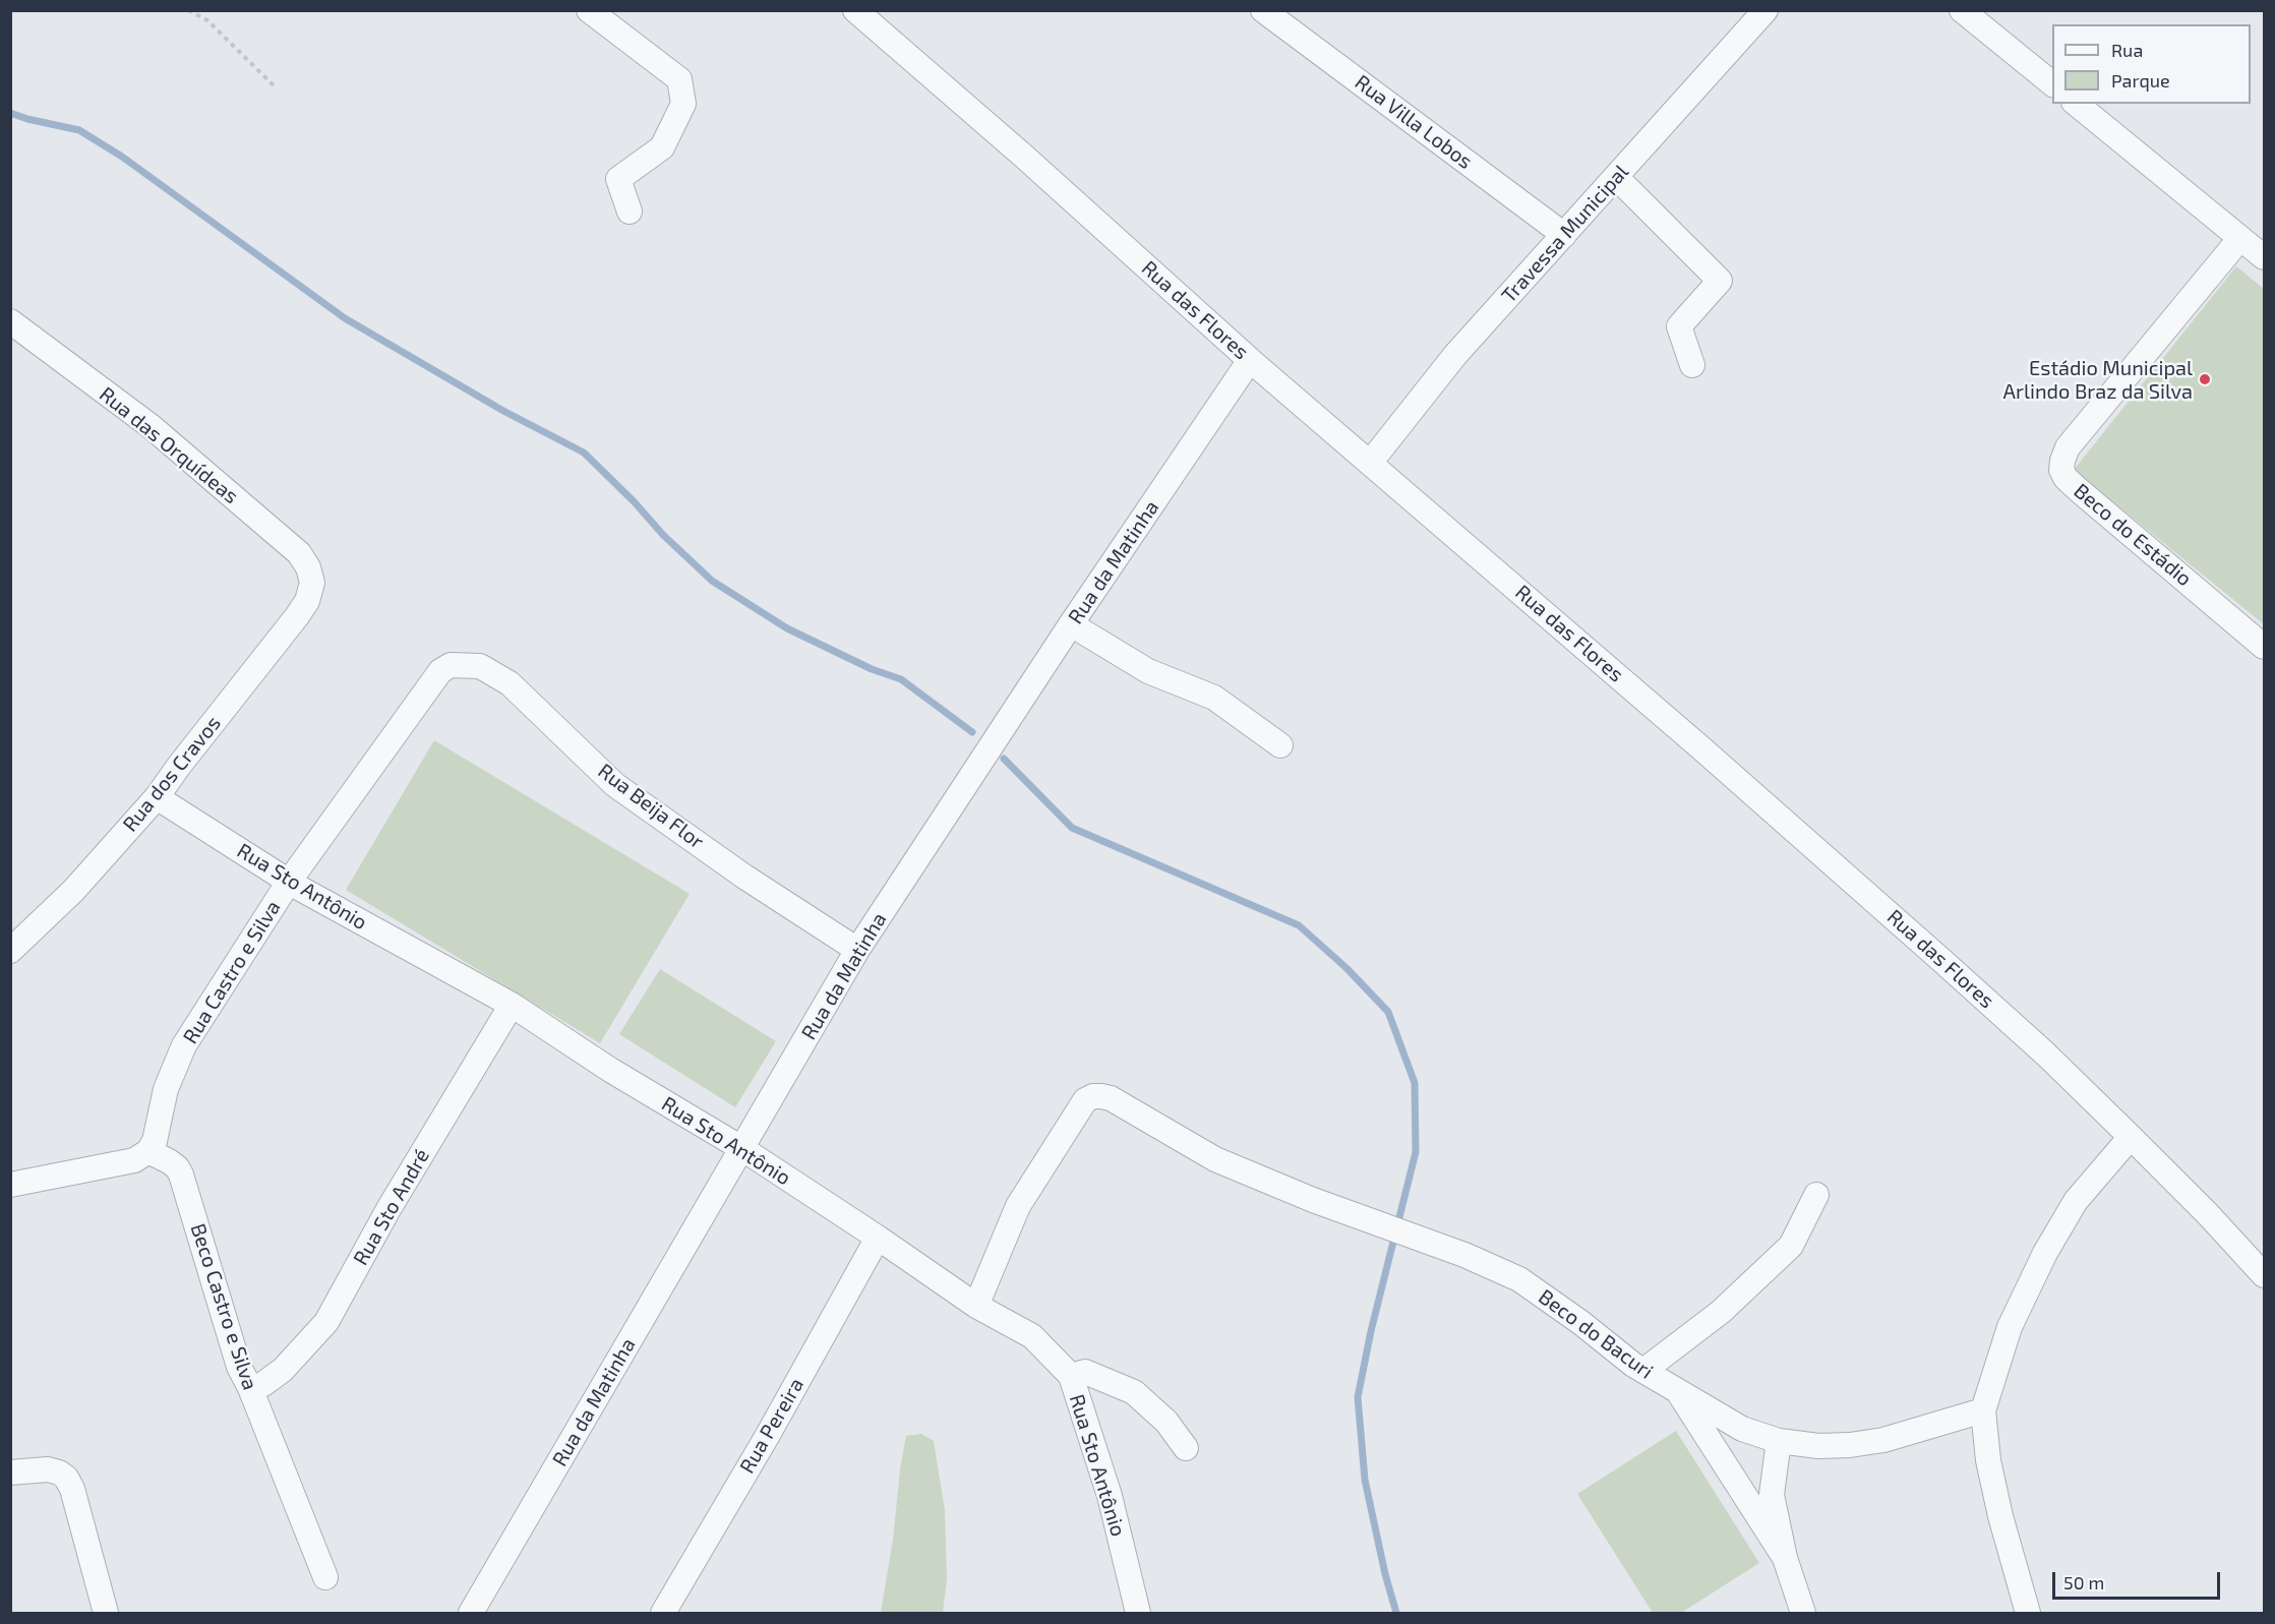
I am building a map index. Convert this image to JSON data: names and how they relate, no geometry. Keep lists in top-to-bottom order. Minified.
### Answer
{"streets":{"street":["Rua Villa Lobos","Travessa Municipal","Rua das Flores","Rua das Orquídeas","Beco do Estádio","Rua da Matinha","Rua dos Cravos","Rua Beija Flor","Rua Sto Antônio","Rua Castro e Silva","Rua Sto André","Beco Castro e Silva","Beco do Bacuri","Rua Pereira"]},"crossings":[["Rua Villa Lobos","Travessa Municipal"],["Travessa Municipal","Rua das Flores"],["Rua das Flores","Rua da Matinha"],["Rua das Orquídeas","Rua dos Cravos"],["Rua da Matinha","Rua Beija Flor"],["Rua da Matinha","Rua Sto Antônio"],["Rua dos Cravos","Rua Sto Antônio"],["Rua Beija Flor","Rua Castro e Silva"],["Rua Sto Antônio","Rua Castro e Silva"],["Rua Sto Antônio","Rua Sto André"],["Rua Sto Antônio","Beco do Bacuri"],["Rua Sto Antônio","Rua Pereira"],["Rua Castro e Silva","Beco Castro e Silva"],["Rua Sto André","Beco Castro e Silva"]],"places":["Estádio Municipal Arlindo Braz da Silva"],"legend":["Rua","Parque"],"scale_bar":"50 m"}
